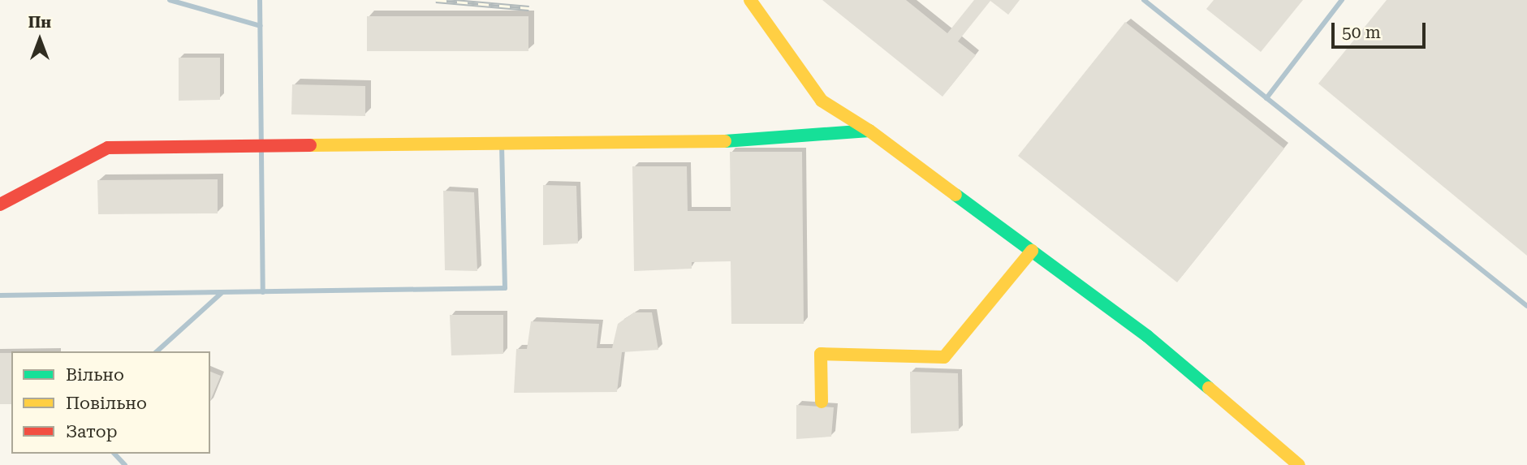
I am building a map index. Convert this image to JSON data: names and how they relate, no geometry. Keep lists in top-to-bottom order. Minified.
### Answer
{"legend":["Вільно","Повільно","Затор"],"scale_bar":"50 m","north":"top"}
